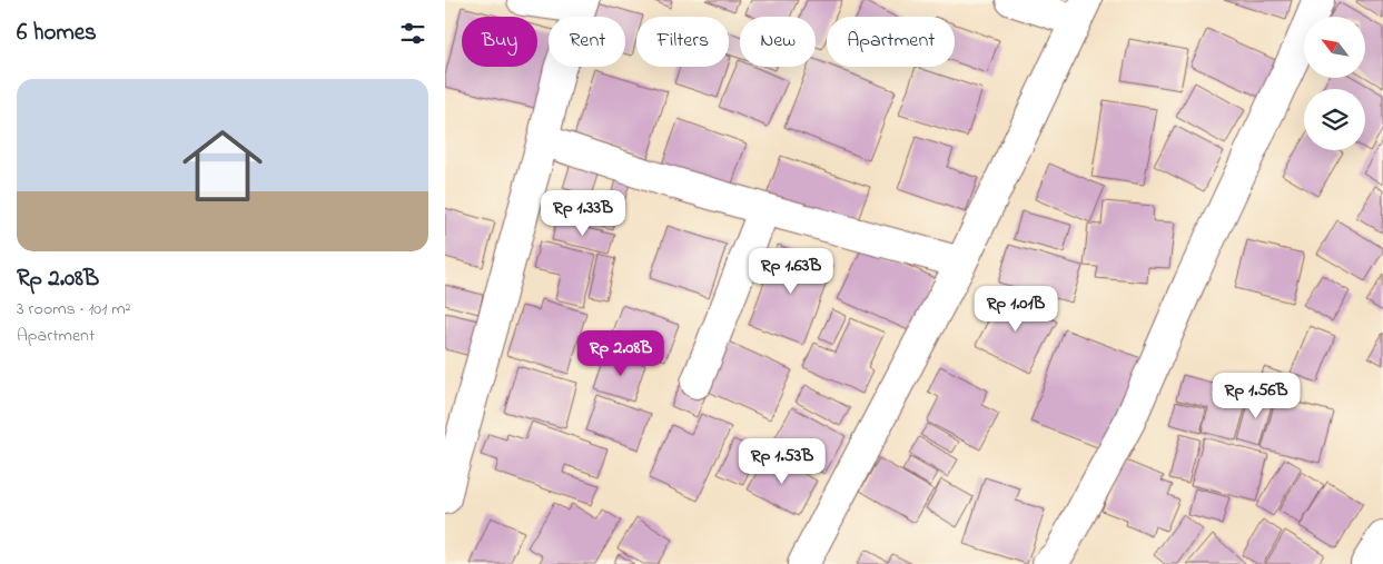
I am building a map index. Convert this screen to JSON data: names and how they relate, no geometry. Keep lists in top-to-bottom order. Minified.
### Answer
{"north":"top left","page":{"heading":"6 homes","chip":["Buy","Rent","Filters","New","Apartment"],"list":[{"name":"Rp 2.08B","note":"3 rooms · 101 m² · Apartment"}],"price":["Rp 1.33B","Rp 1.63B","Rp 1.01B","Rp 2.08B","Rp 1.56B","Rp 1.53B"]}}
